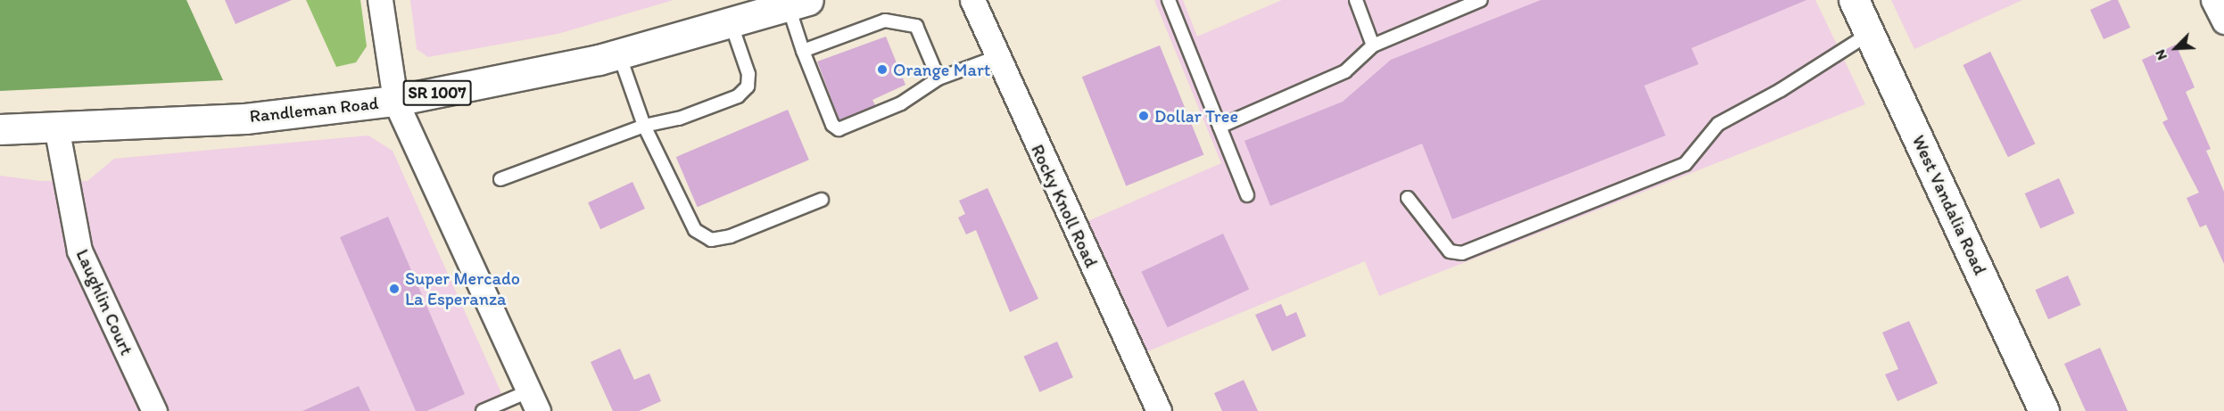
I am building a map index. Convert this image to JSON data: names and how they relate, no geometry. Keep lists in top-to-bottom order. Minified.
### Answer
{"streets":{"main road":["SR 1007","Randleman Road","West Vandalia Road"],"street":["Rocky Knoll Road","Laughlin Court"]},"crossings":[["Randleman Road","Laughlin Court"]],"places":["Orange Mart","Dollar Tree","Super Mercado La Esperanza"],"north":"bottom left"}
